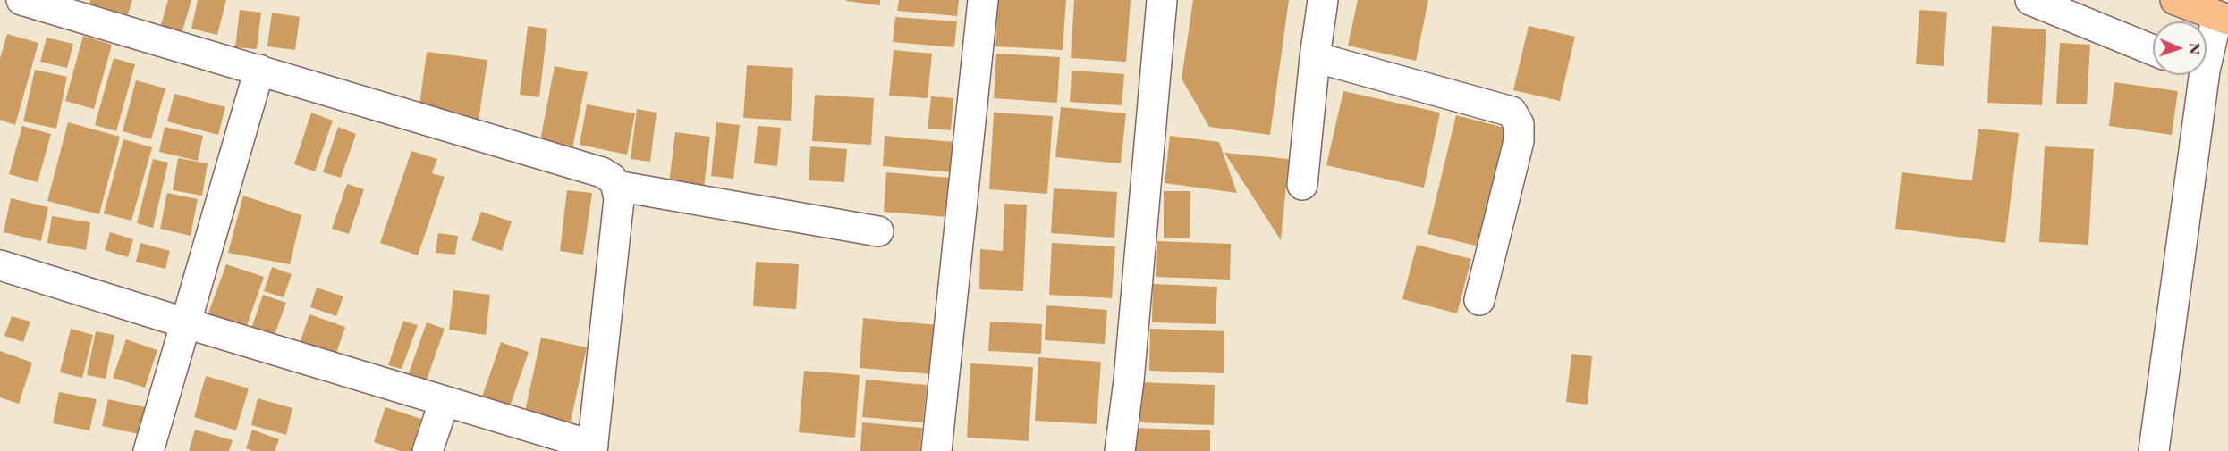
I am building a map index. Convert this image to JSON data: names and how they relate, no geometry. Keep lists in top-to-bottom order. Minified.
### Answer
{"north":"right"}
